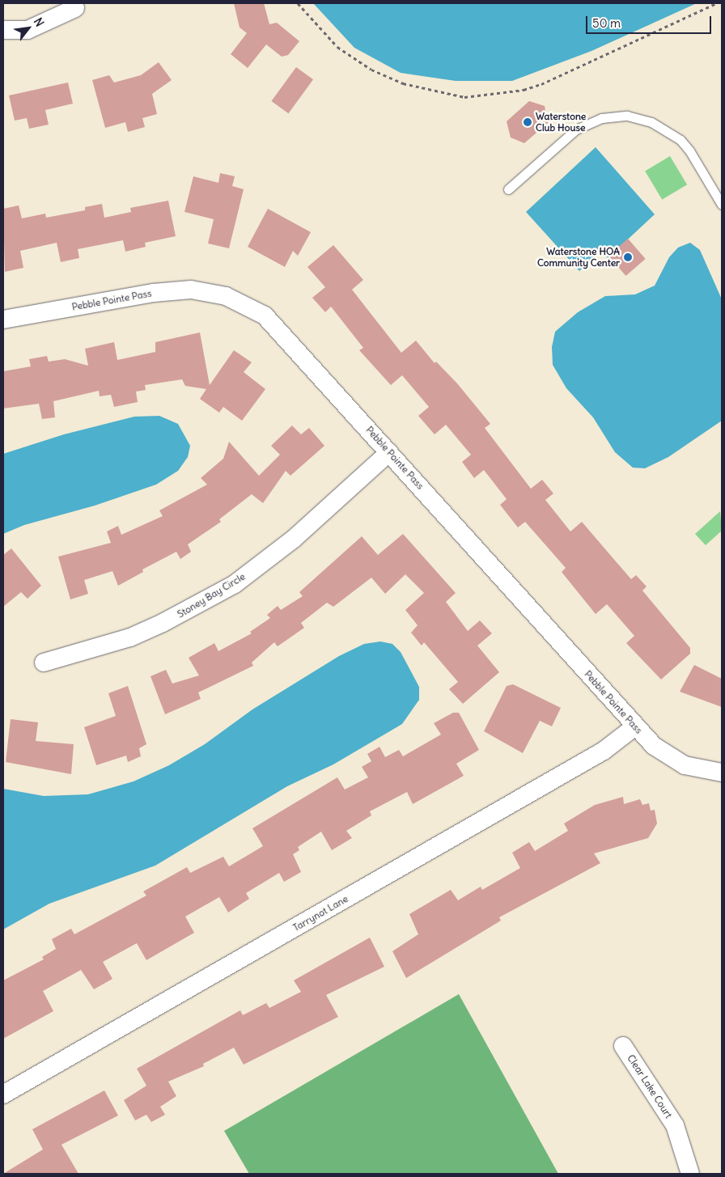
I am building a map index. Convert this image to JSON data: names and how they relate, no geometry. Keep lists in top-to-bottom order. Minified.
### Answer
{"streets":{"street":["Pebble Pointe Pass","Stoney Bay Circle","Tarrynot Lane","Clear Lake Court"]},"crossings":[["Pebble Pointe Pass","Stoney Bay Circle"],["Pebble Pointe Pass","Tarrynot Lane"]],"places":["Waterstone Club House","Waterstone HOA Community Center"],"scale_bar":"50 m","north":"top right"}
